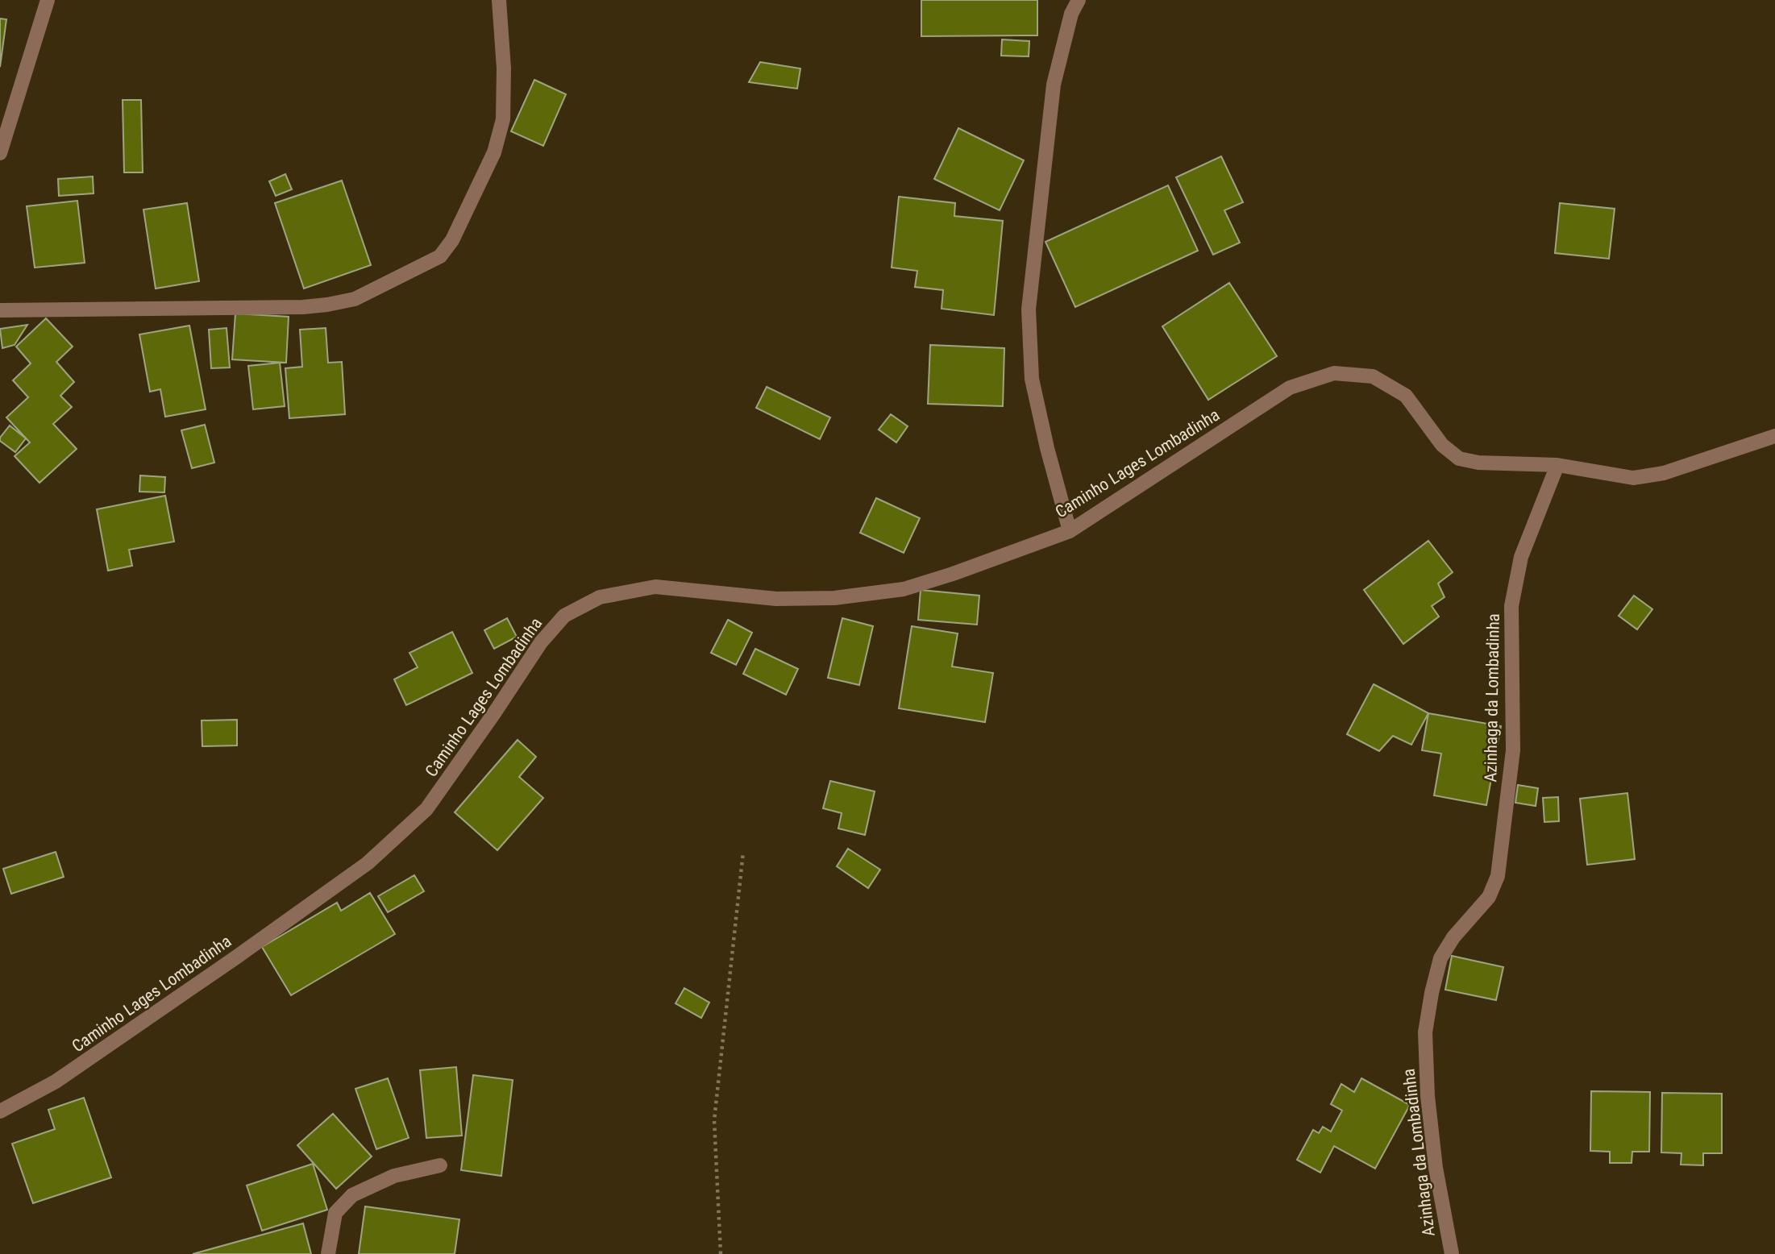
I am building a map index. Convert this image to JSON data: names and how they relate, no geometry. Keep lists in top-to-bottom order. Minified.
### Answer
{"streets":{"street":["Caminho Lages Lombadinha","Azinhaga da Lombadinha"]},"crossings":[["Caminho Lages Lombadinha","Azinhaga da Lombadinha"]]}
